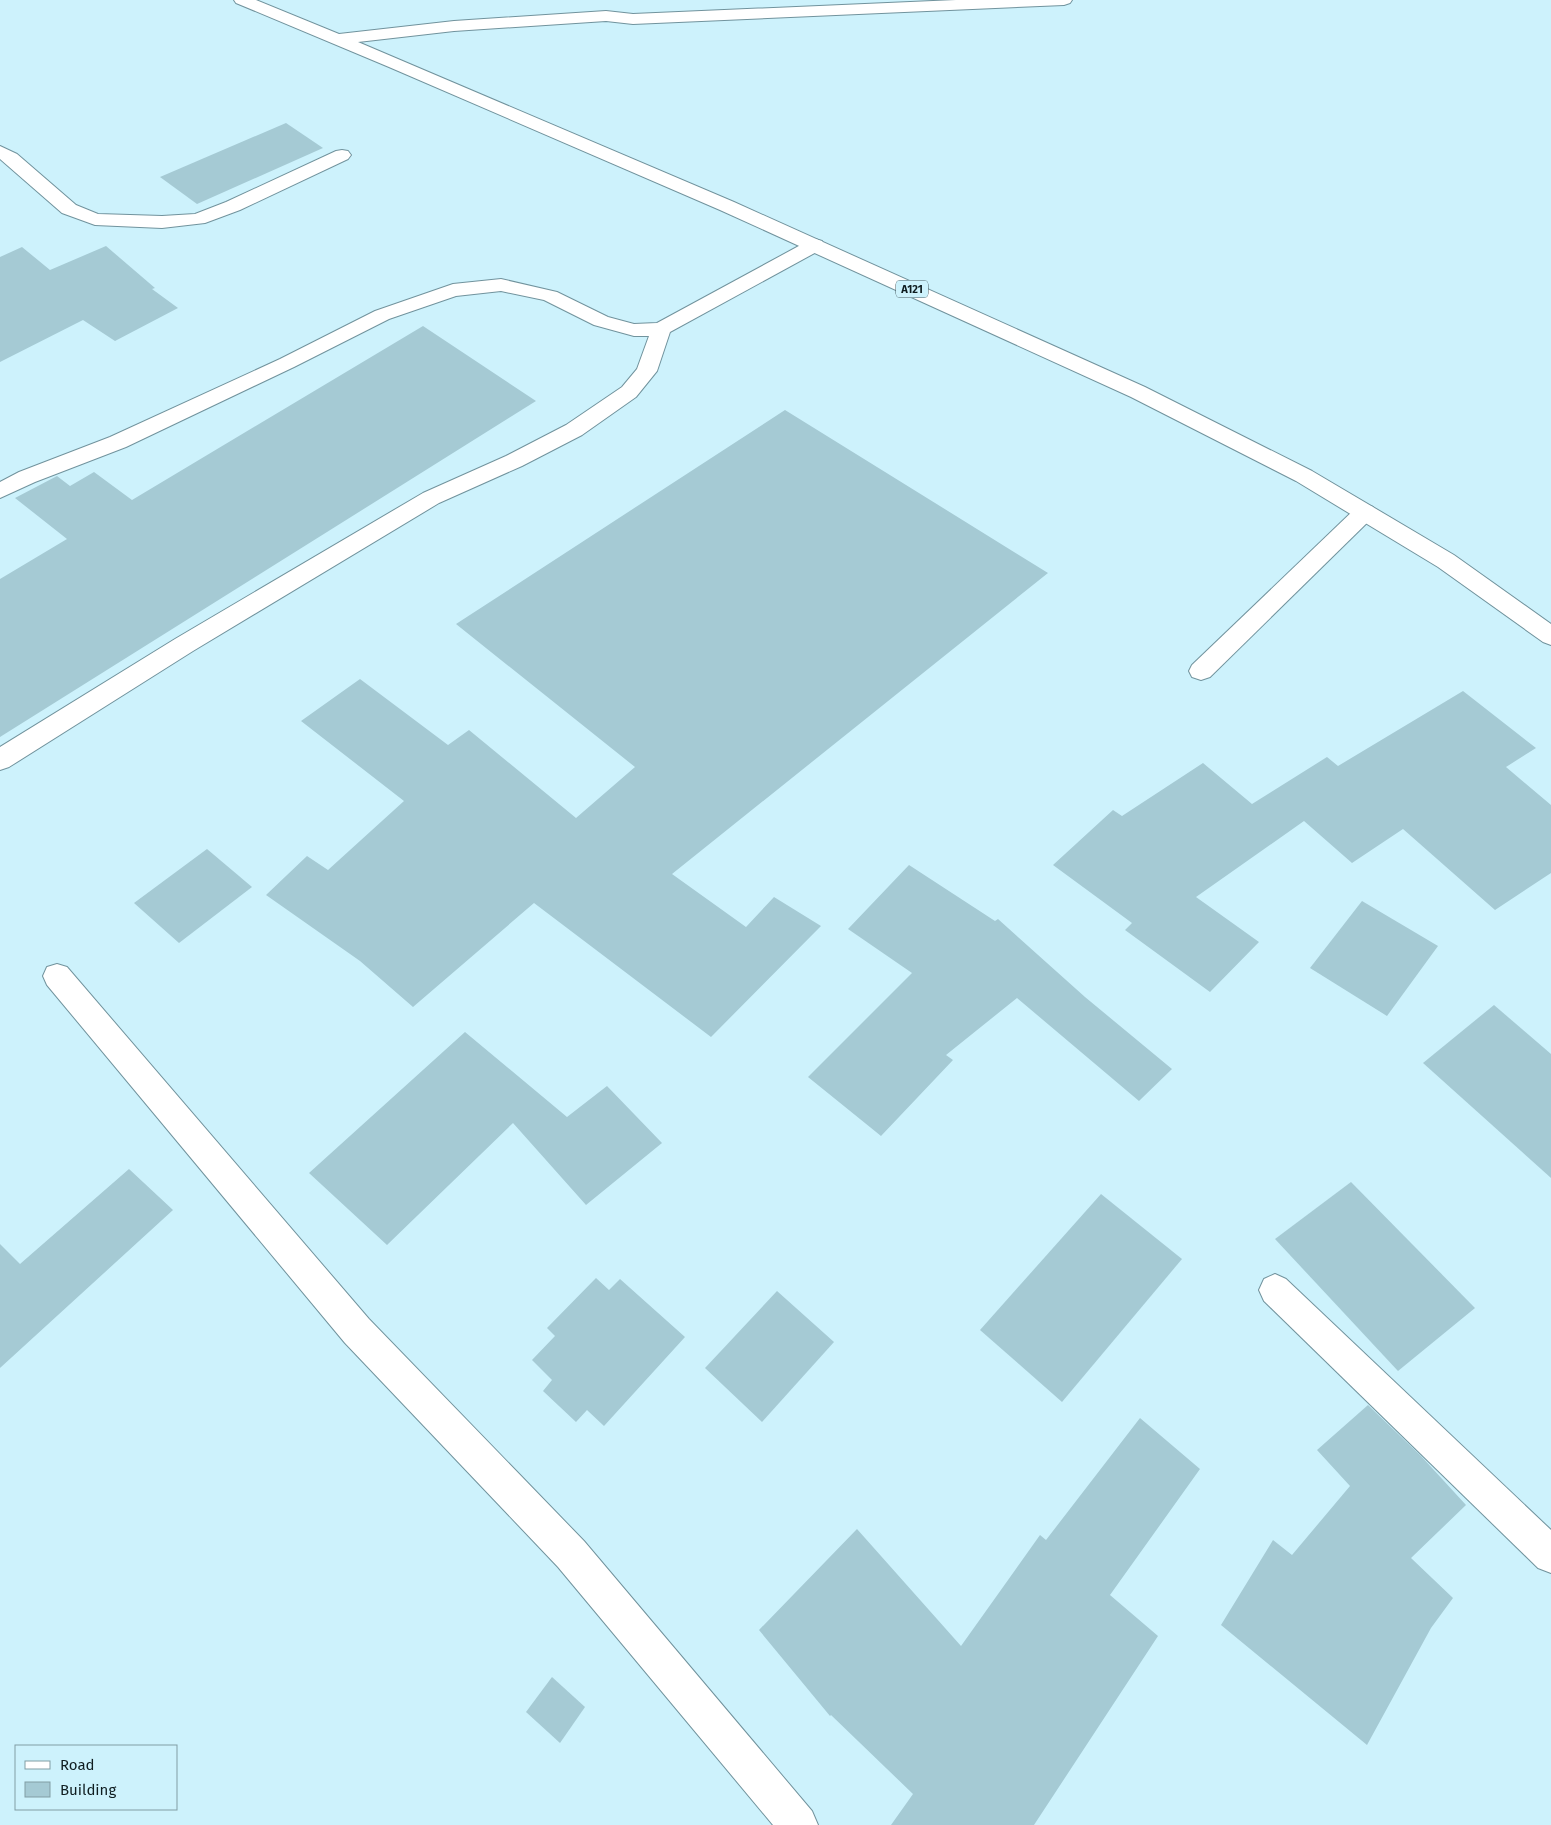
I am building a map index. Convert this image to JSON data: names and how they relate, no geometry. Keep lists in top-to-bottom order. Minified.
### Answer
{"streets":{"main road":["A121"]},"legend":["Road","Building"]}
